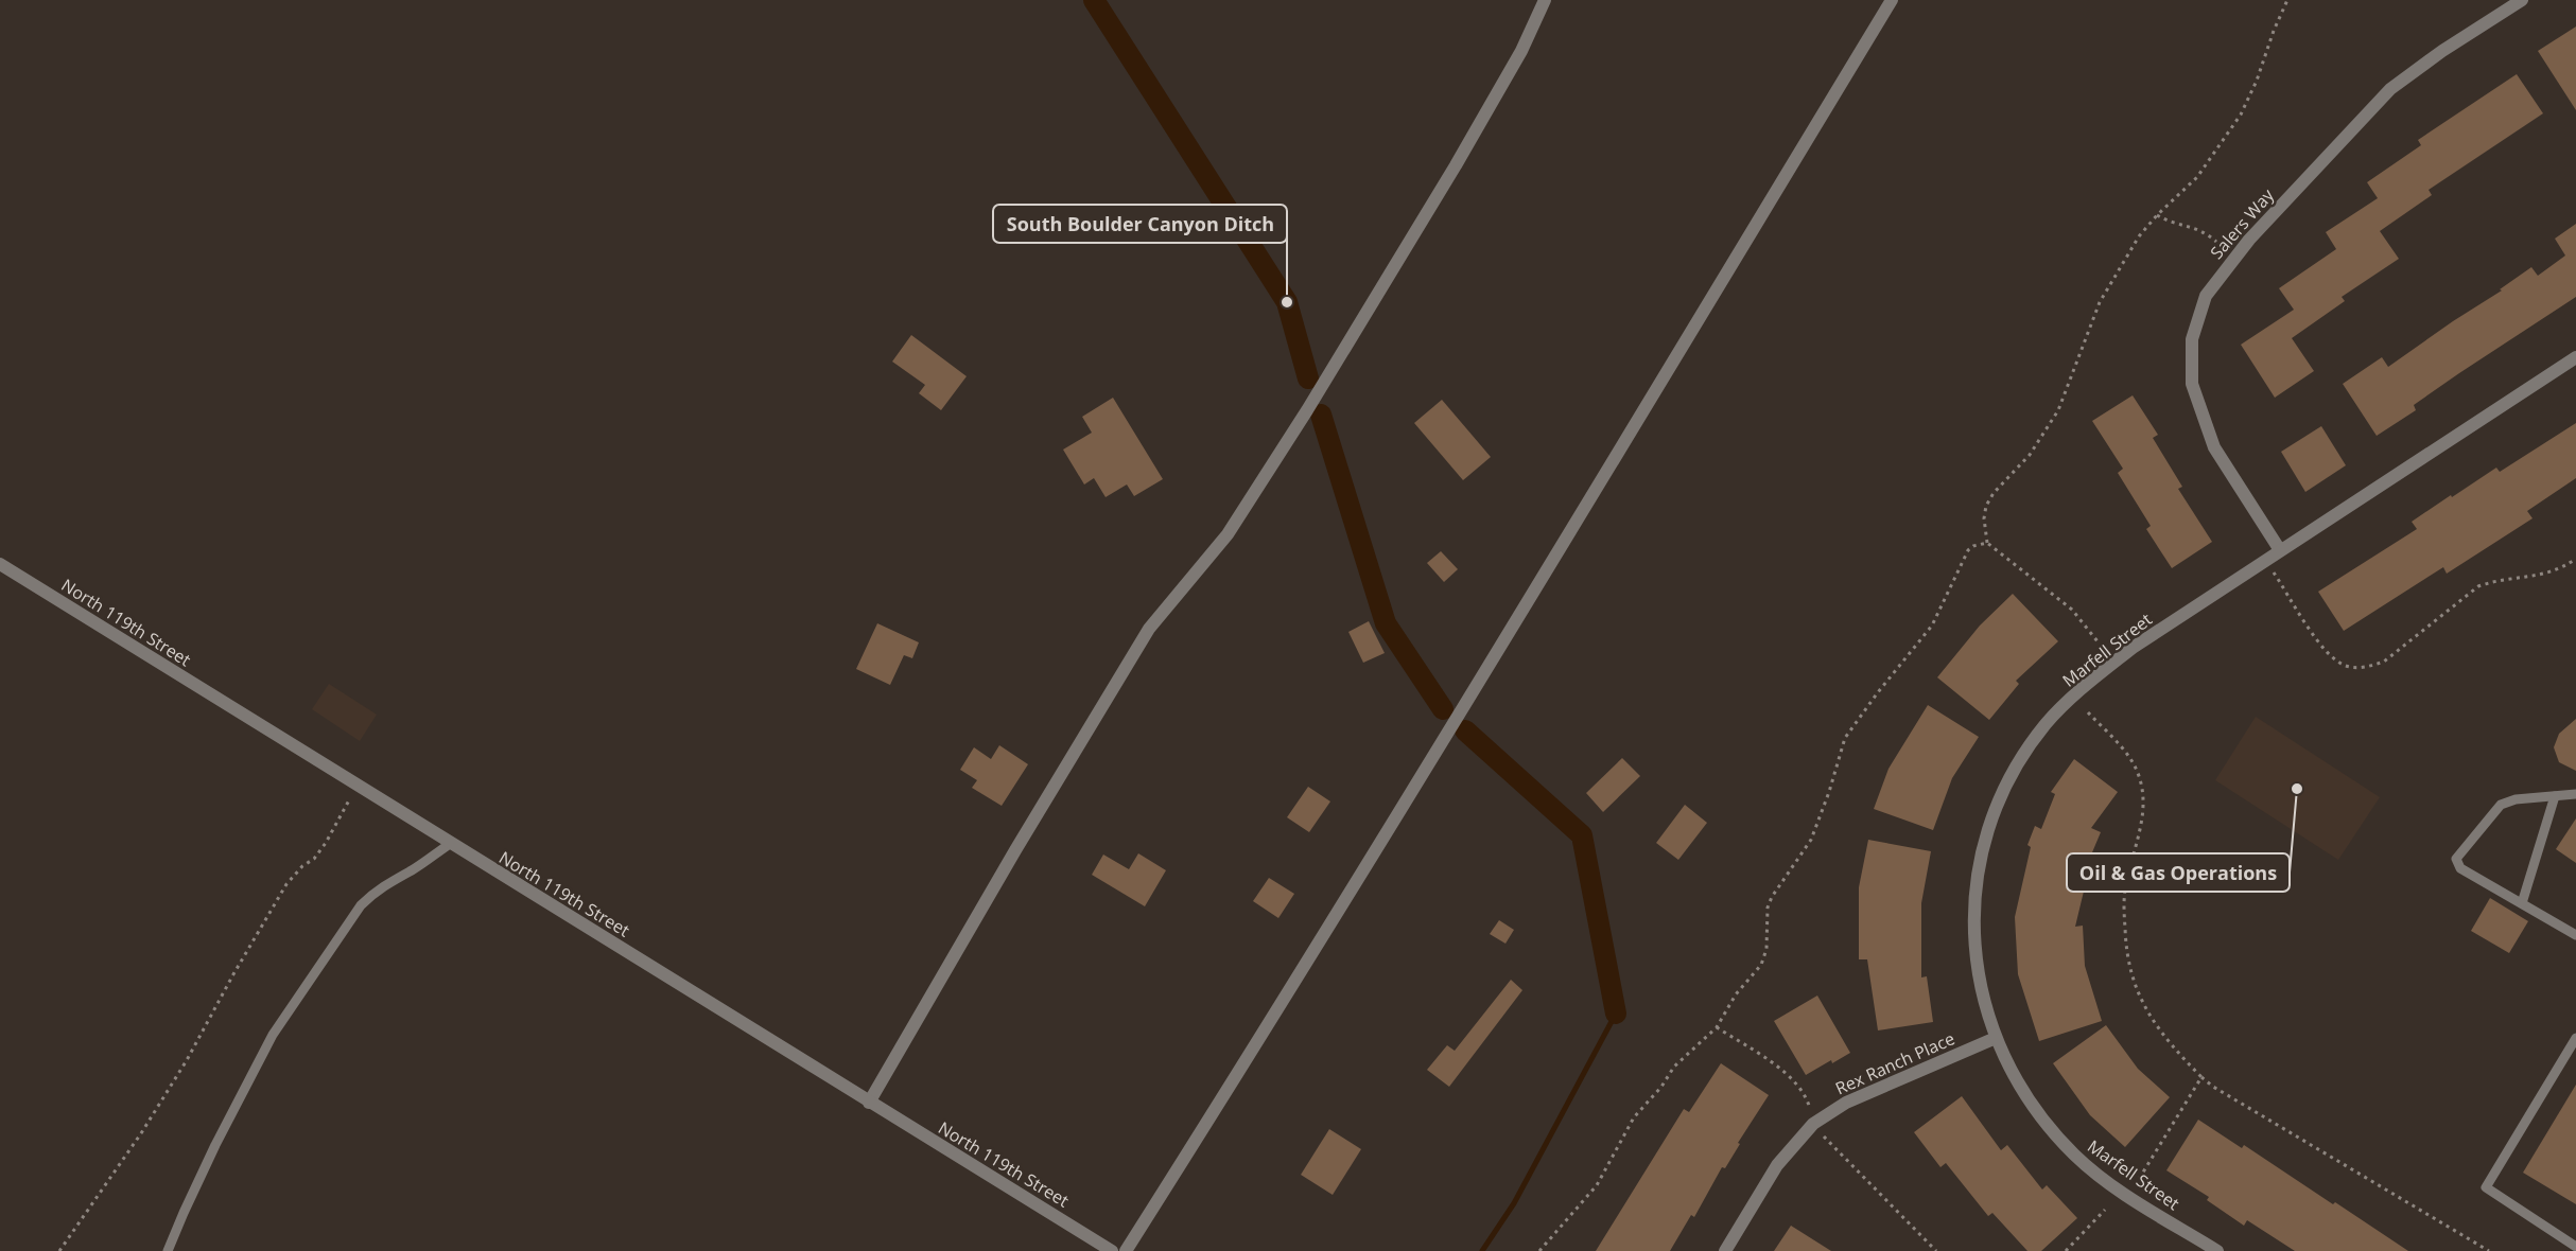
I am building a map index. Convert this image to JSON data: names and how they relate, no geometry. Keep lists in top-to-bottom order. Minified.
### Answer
{"streets":{"street":["Salers Way","North 119th Street","Marfell Street","Rex Ranch Place"]},"crossings":[["Salers Way","Marfell Street"],["Marfell Street","Rex Ranch Place"]],"places":["South Boulder Canyon Ditch","Oil & Gas Operations"]}
